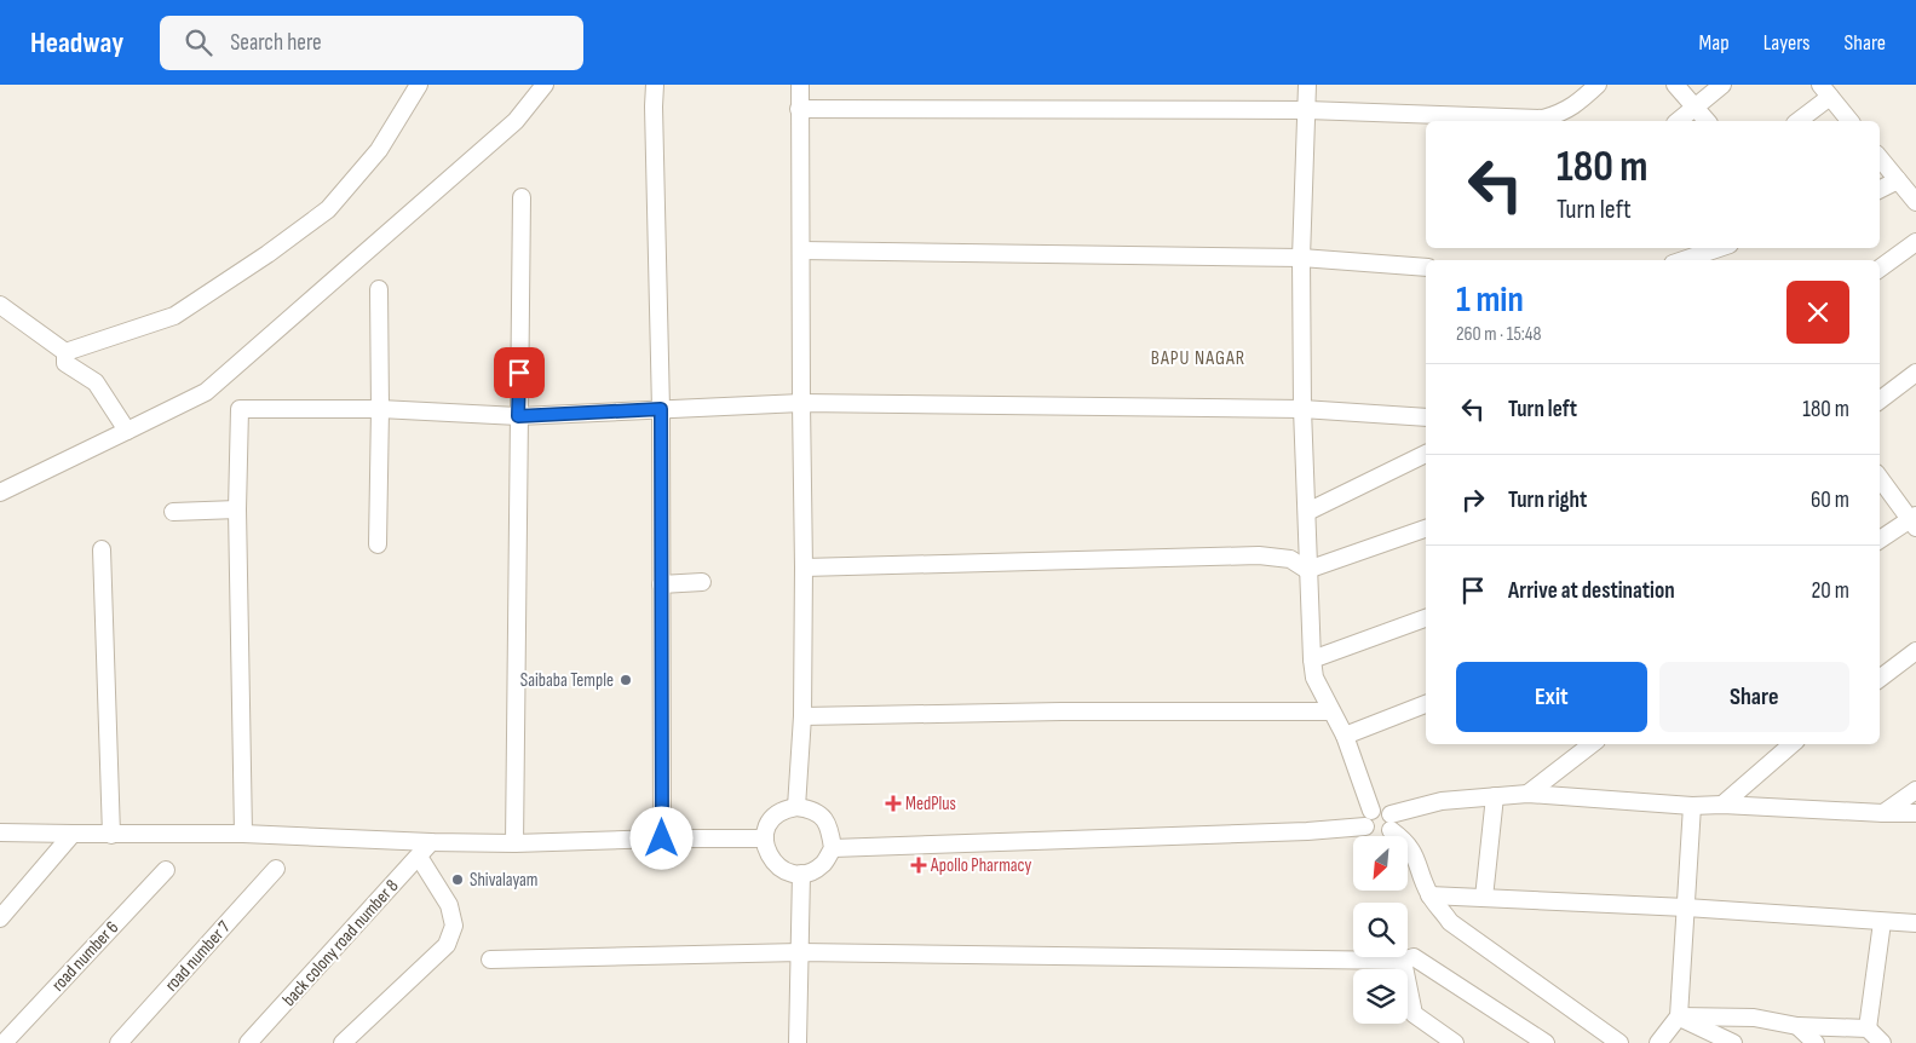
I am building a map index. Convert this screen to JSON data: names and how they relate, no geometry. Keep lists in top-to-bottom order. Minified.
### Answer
{"streets":{"street":["back colony road number 8","road number 6","road number 7"]},"districts":["BAPU NAGAR"],"places":{"other":["Saibaba Temple","Shivalayam"],"health":["MedPlus","Apollo Pharmacy"]},"north":"bottom left","page":{"header":"Headway","search":"Search here","nav":["Map","Layers","Share"],"turn":["180 m","Turn left"],"heading":["1 min","260 m · 15:48"],"list":[{"name":"Turn left","value":"180 m"},{"name":"Turn right","value":"60 m"},{"name":"Arrive at destination","value":"20 m"}],"buttons":["Exit","Share"]}}
